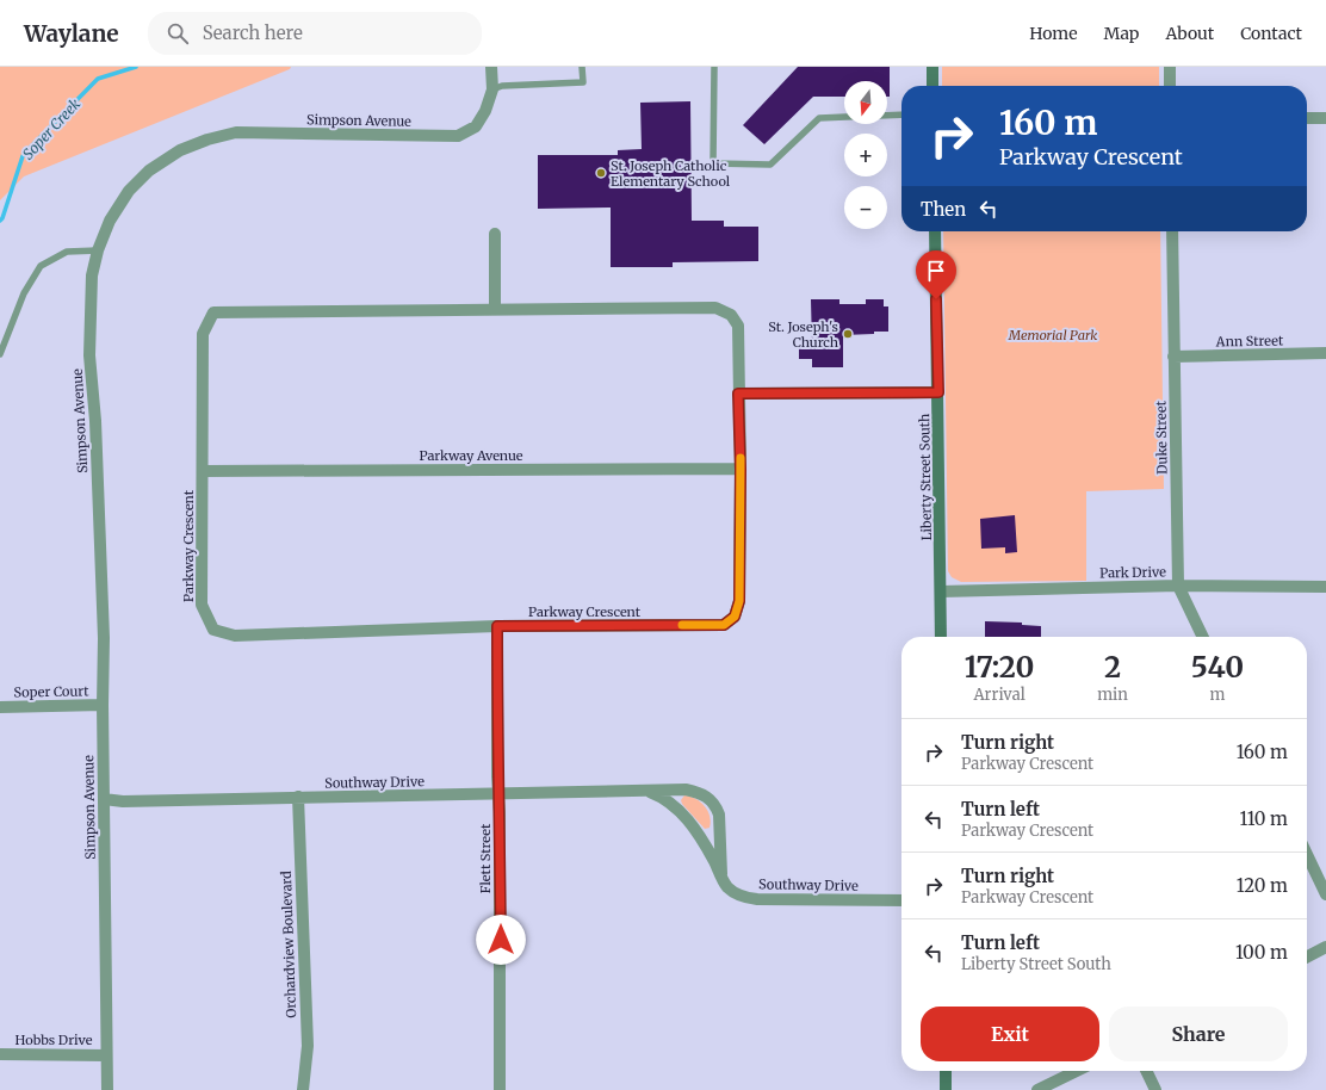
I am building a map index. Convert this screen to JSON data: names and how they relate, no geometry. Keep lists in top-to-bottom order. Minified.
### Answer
{"streets":{"main road":["Liberty Street South"],"street":["Simpson Avenue","Ann Street","Duke Street","Parkway Avenue","Parkway Crescent","Park Drive","Soper Court","Southway Drive","Flett Street","Orchardview Boulevard","Hobbs Drive"]},"crossings":[["Simpson Avenue","Soper Court"],["Simpson Avenue","Southway Drive"],["Simpson Avenue","Hobbs Drive"],["Ann Street","Duke Street"],["Duke Street","Park Drive"],["Parkway Avenue","Parkway Crescent"],["Liberty Street South","Park Drive"],["Parkway Crescent","Flett Street"],["Southway Drive","Flett Street"],["Southway Drive","Orchardview Boulevard"]],"water":["Soper Creek"],"parks":["Memorial Park"],"places":["St. Joseph Catholic Elementary School","St. Joseph's Church"],"north":"bottom","page":{"header":"Waylane","search":"Search here","nav":["Home","Map","About","Contact"],"map_buttons":["+","−"],"turn":["160 m","Parkway Crescent"],"then":"Then","eta":["17:20","Arrival","2","min","540","m"],"list":[{"name":"Turn right","note":"Parkway Crescent","value":"160 m"},{"name":"Turn left","note":"Parkway Crescent","value":"110 m"},{"name":"Turn right","note":"Parkway Crescent","value":"120 m"},{"name":"Turn left","note":"Liberty Street South","value":"100 m"}],"buttons":["Exit","Share"]}}
